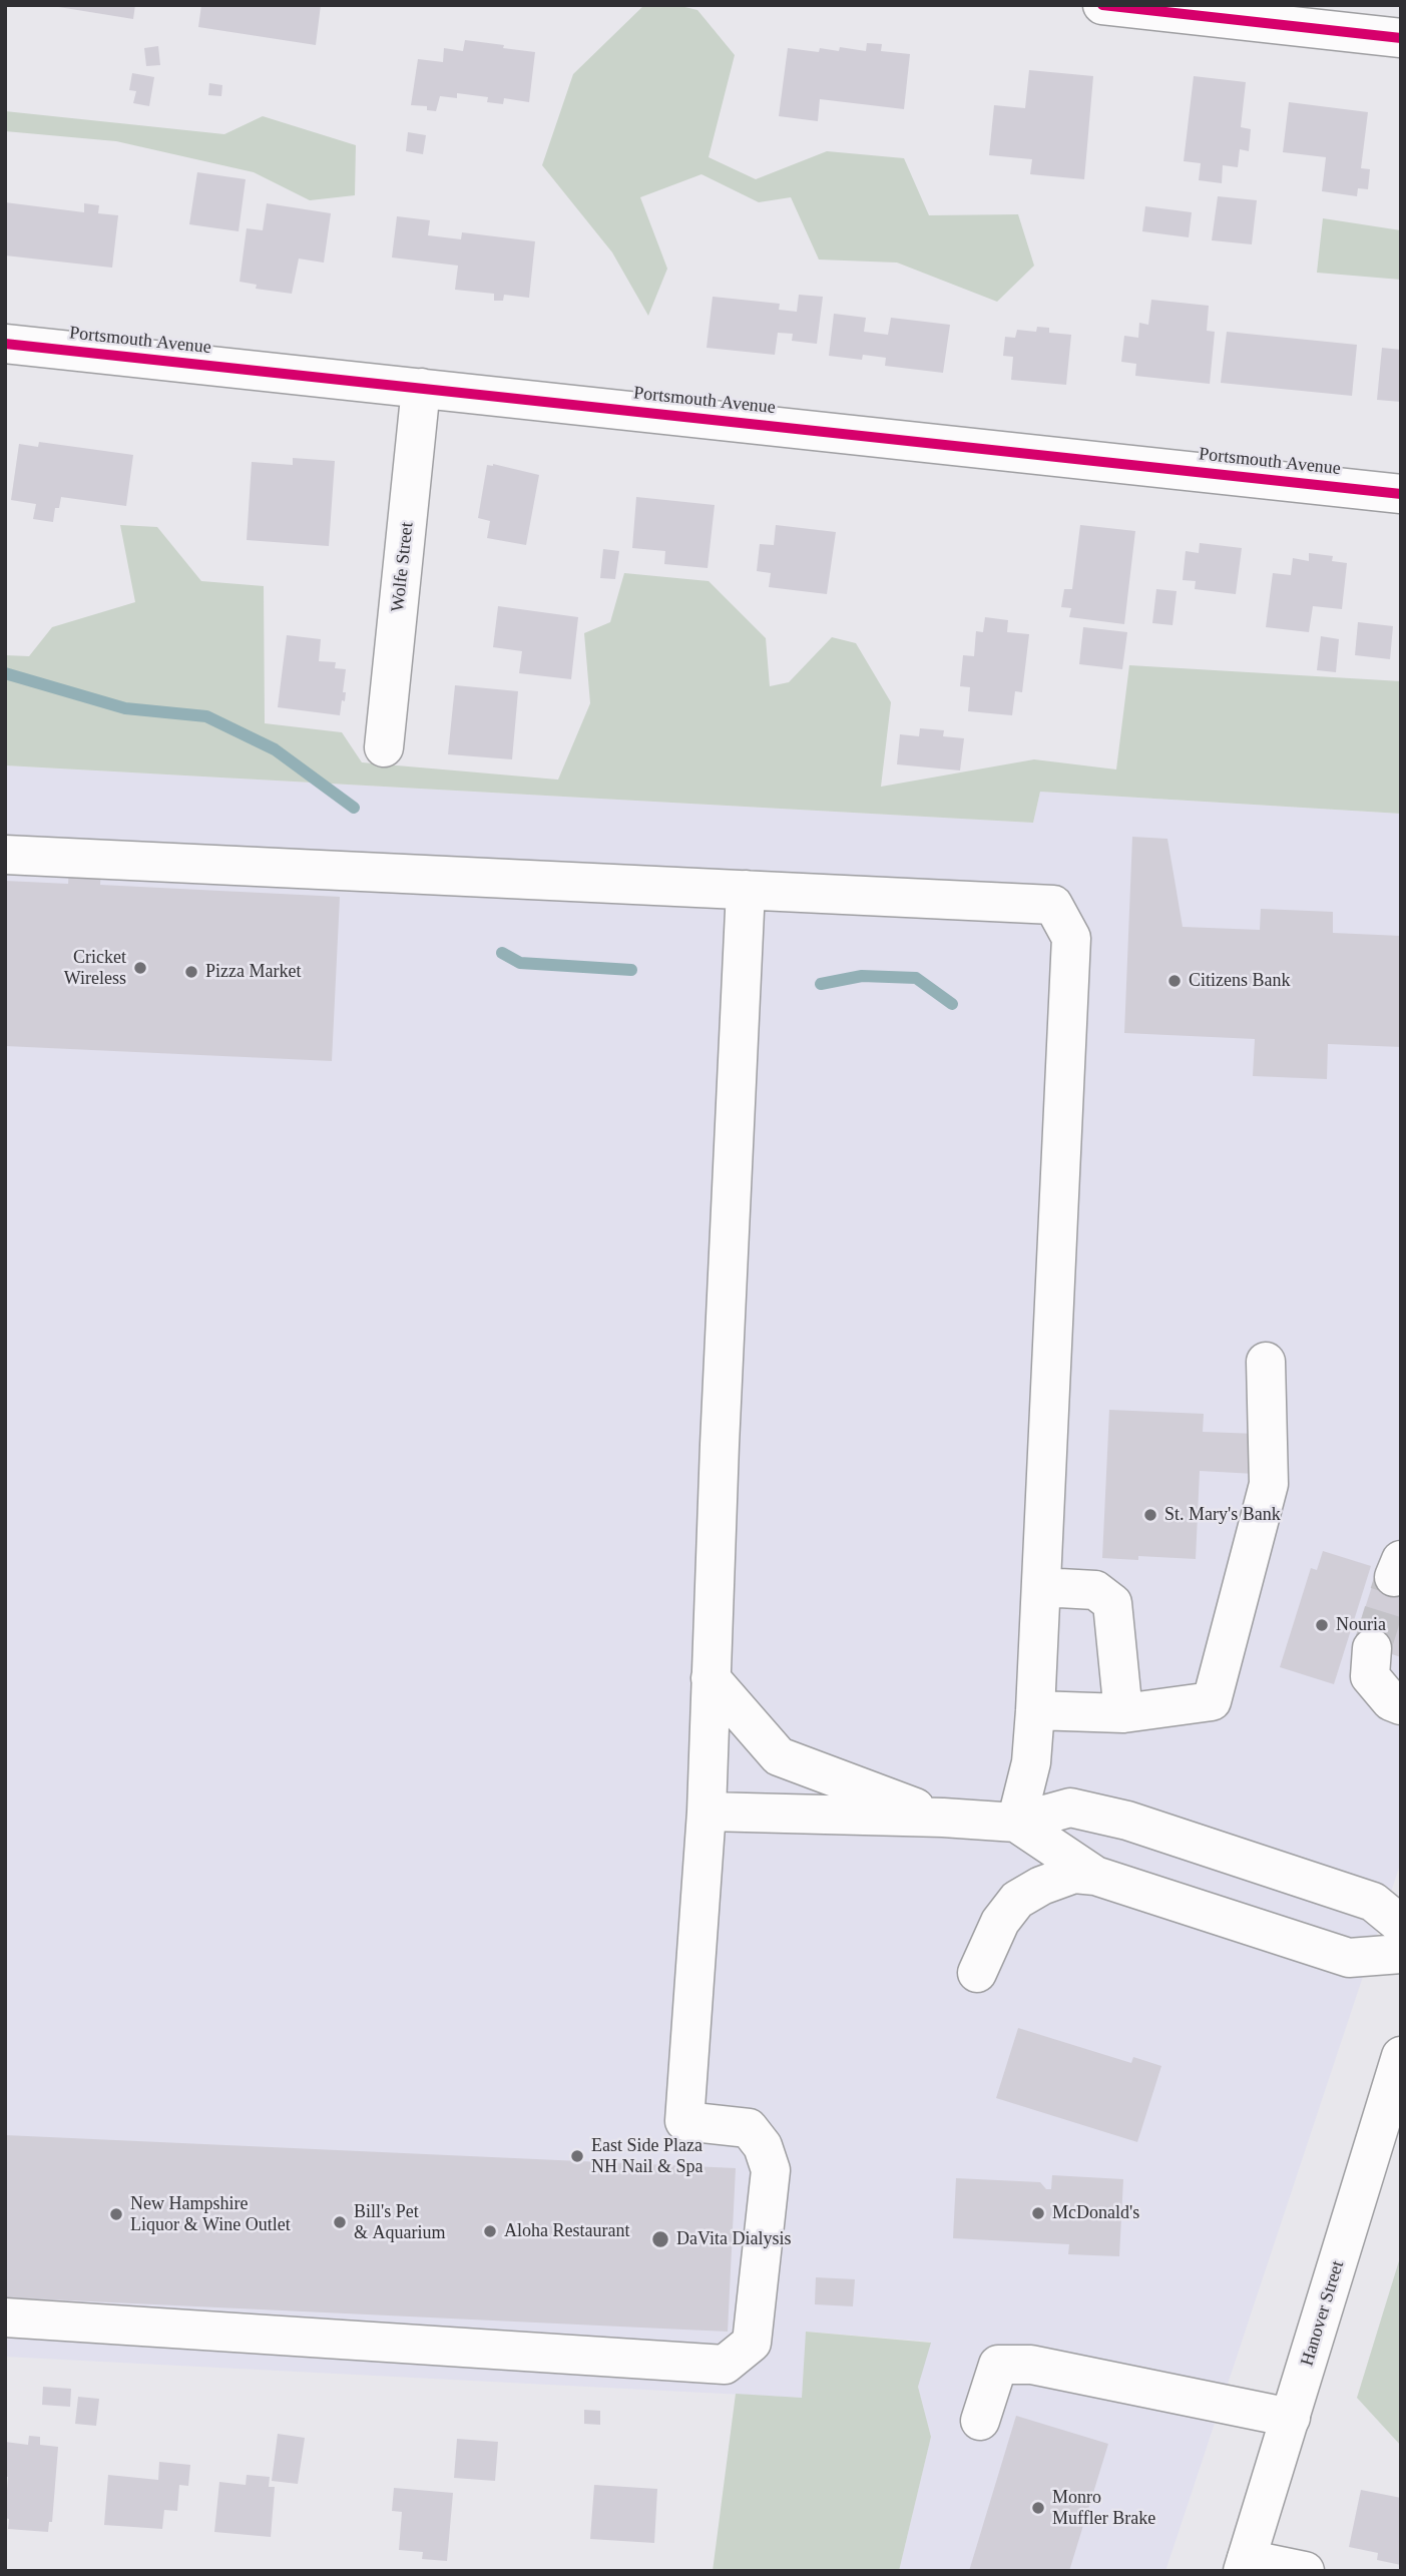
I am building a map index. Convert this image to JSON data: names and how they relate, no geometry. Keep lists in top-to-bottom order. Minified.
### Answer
{"streets":{"street":["Portsmouth Avenue","Wolfe Street","Hanover Street"]},"crossings":[["Portsmouth Avenue","Wolfe Street"]],"places":["Cricket Wireless","Pizza Market","Citizens Bank","St. Mary's Bank","Nouria","East Side Plaza NH Nail & Spa","McDonald's","New Hampshire Liquor & Wine Outlet","Bill's Pet & Aquarium","Aloha Restaurant","DaVita Dialysis","Monro Muffler Brake"]}
